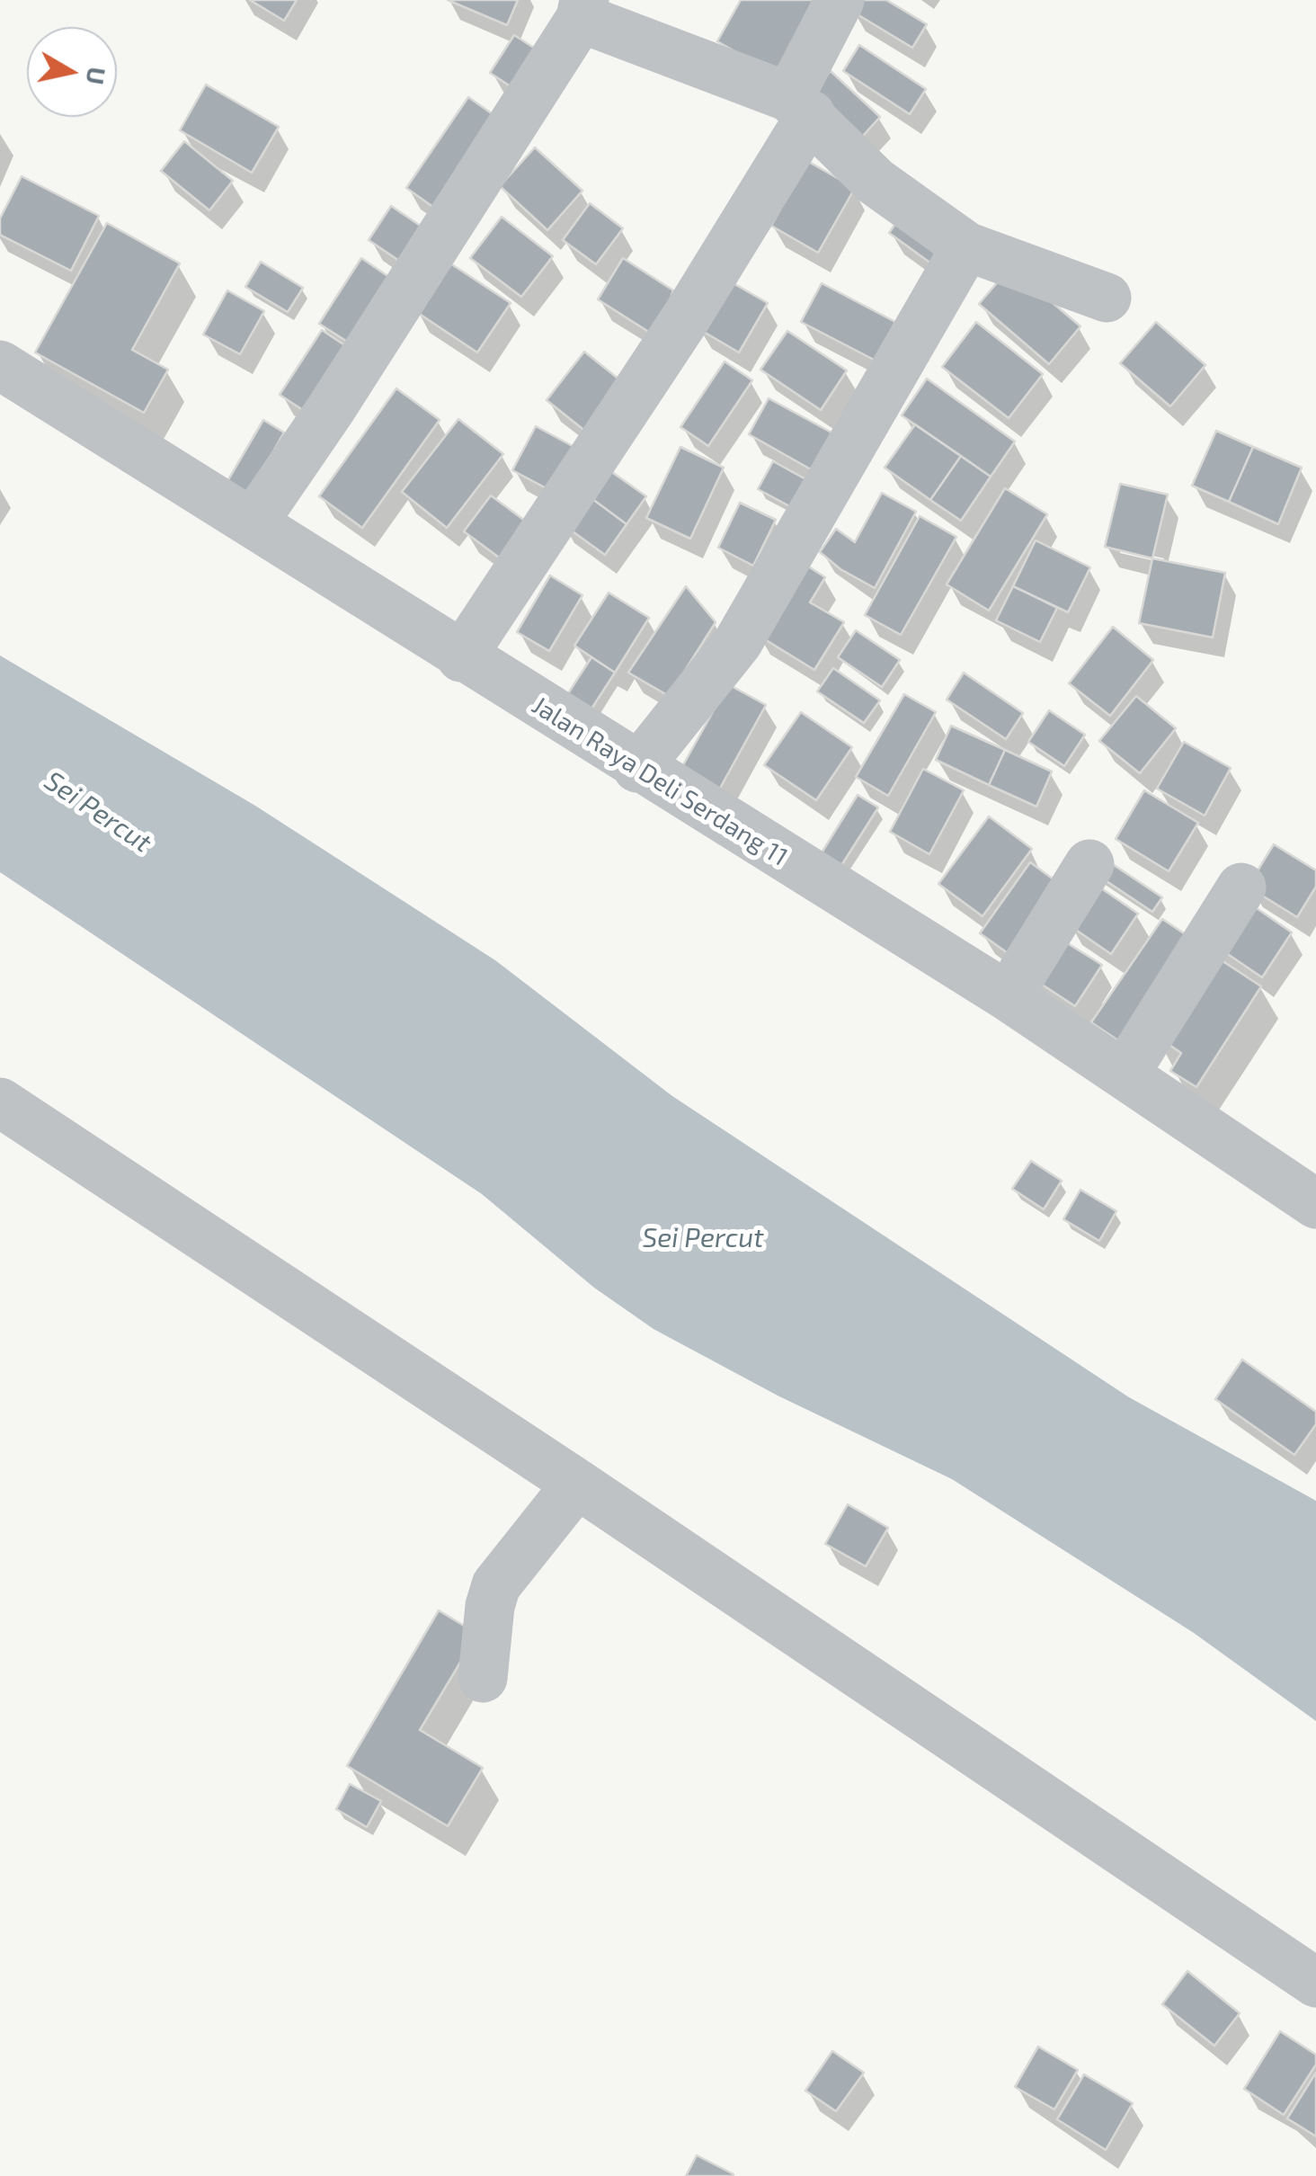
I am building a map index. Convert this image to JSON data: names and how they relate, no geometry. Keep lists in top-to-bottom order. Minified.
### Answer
{"streets":{"street":["Jalan Raya Deli Serdang 11"]},"water":["Sei Percut"],"north":"right"}
